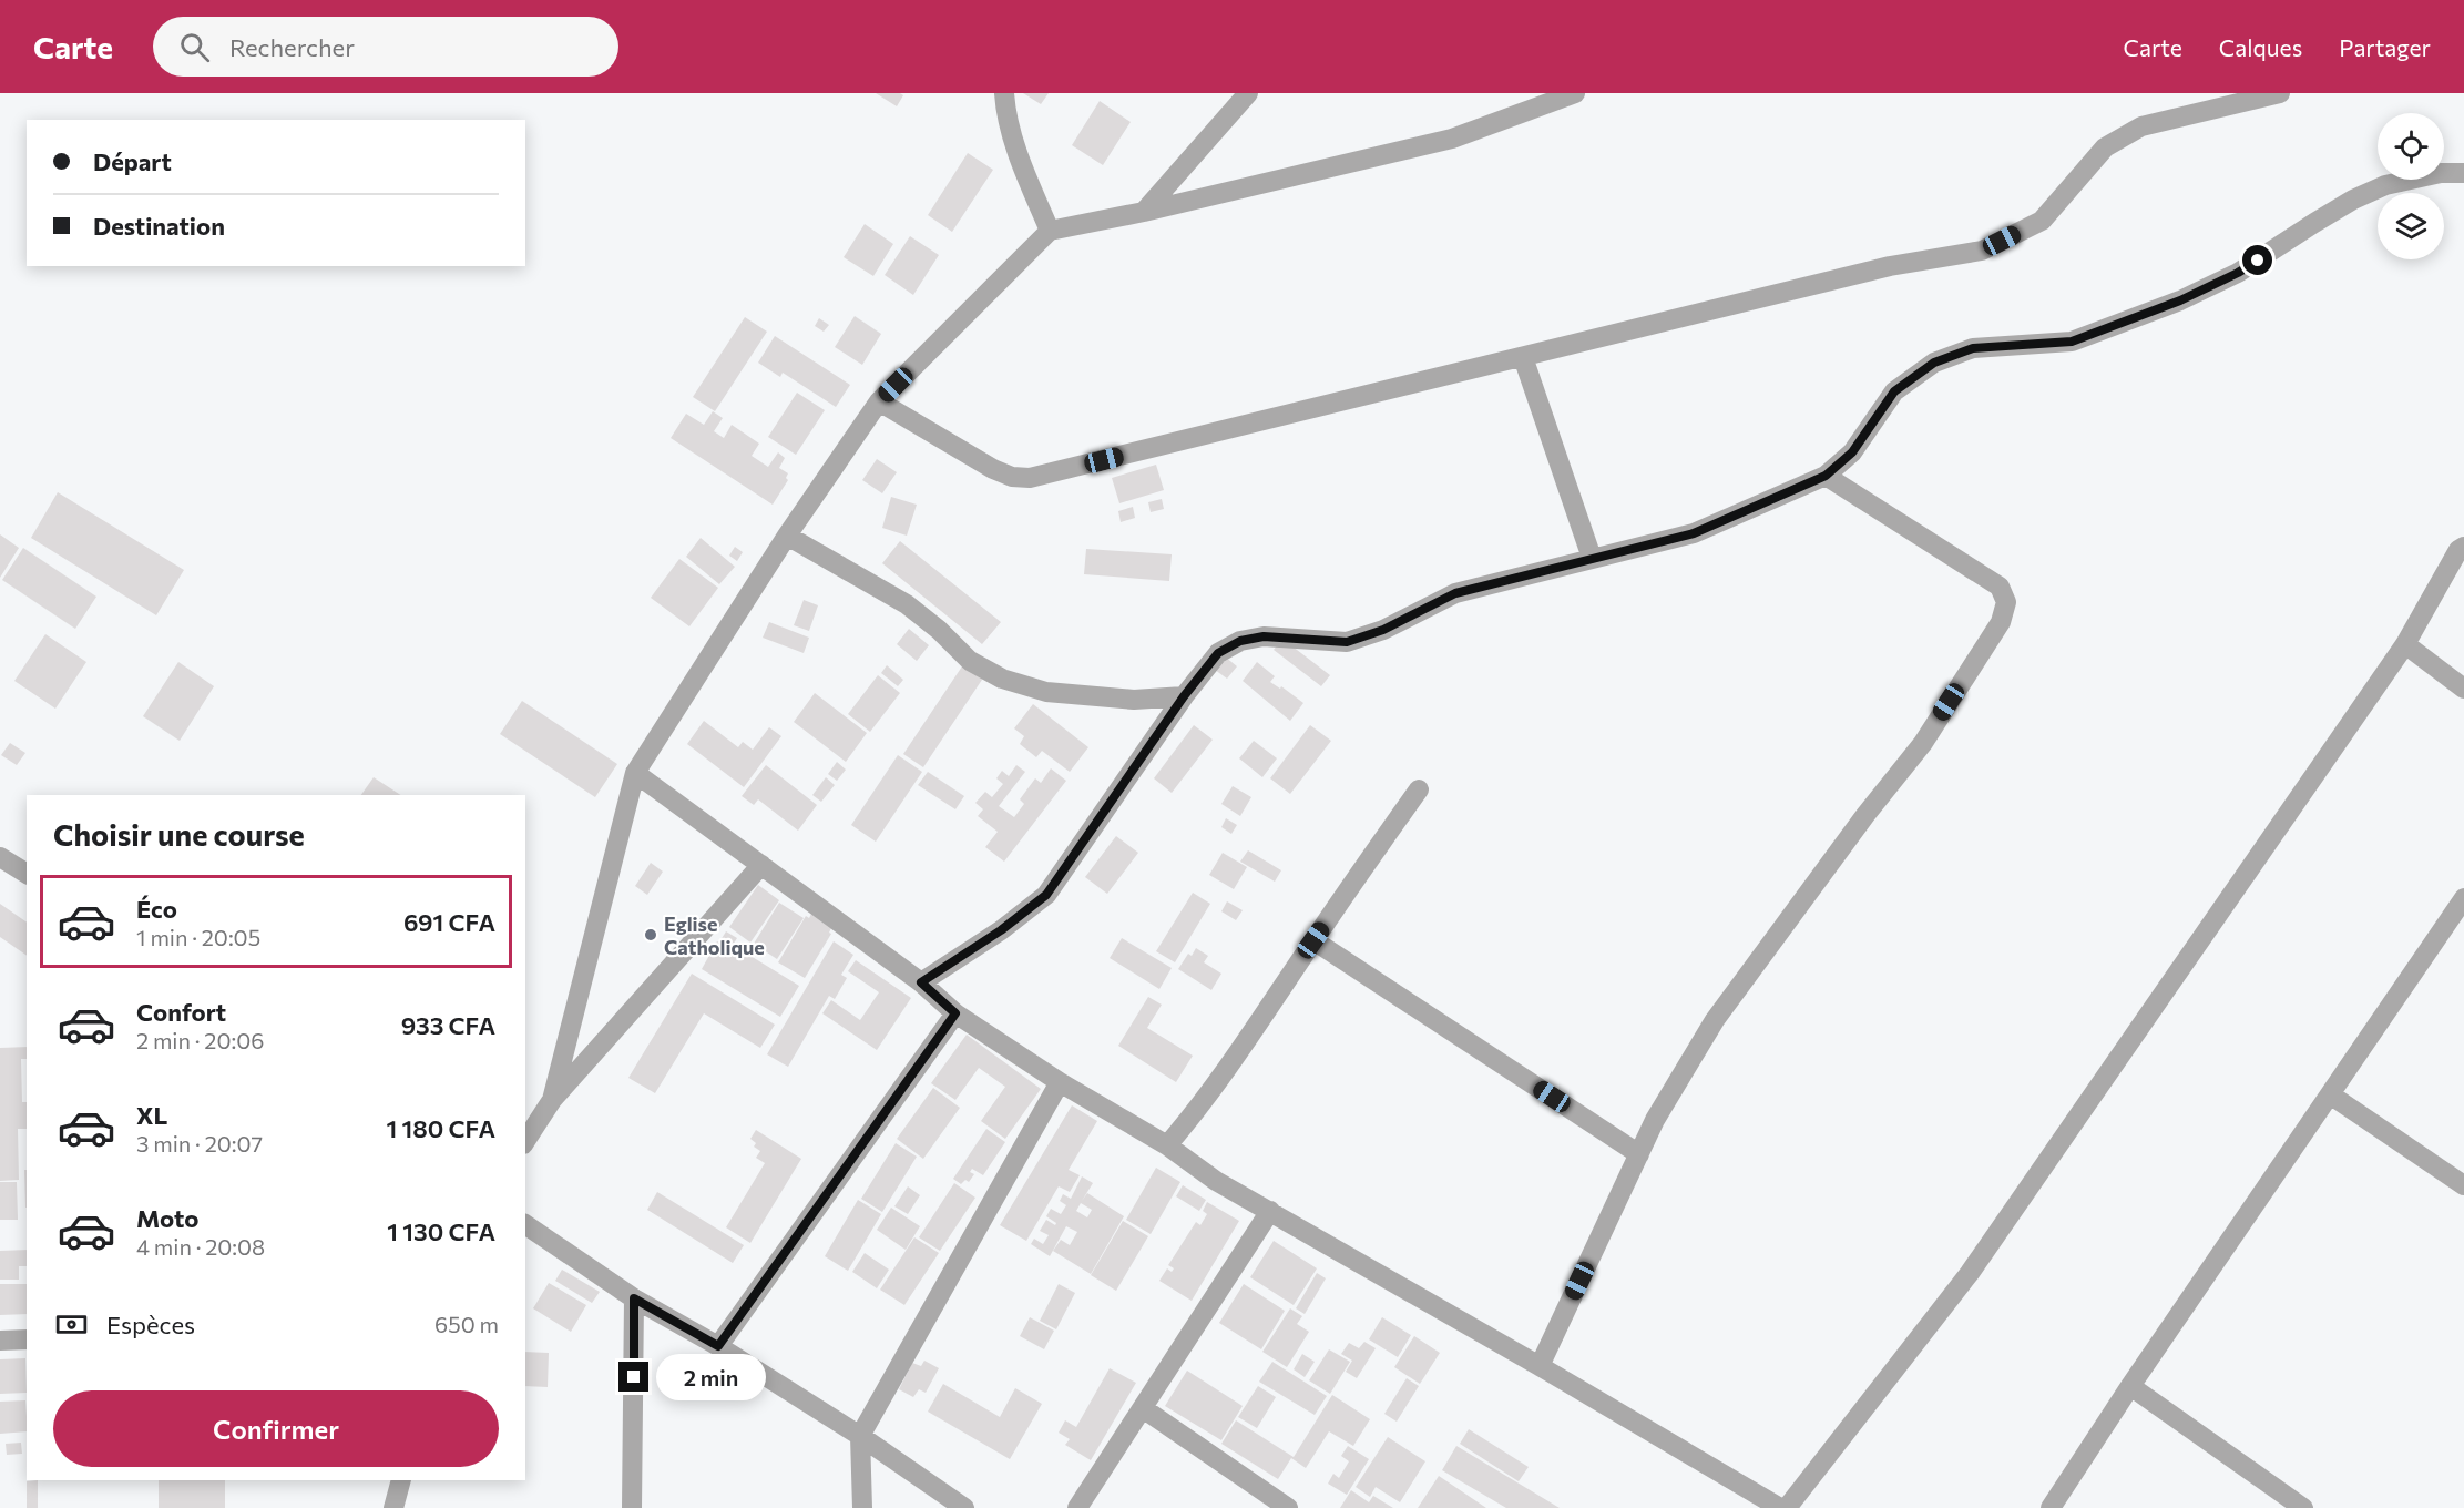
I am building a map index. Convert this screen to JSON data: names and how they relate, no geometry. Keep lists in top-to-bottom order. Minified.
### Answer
{"places":["Eglise Catholique"],"page":{"header":"Carte","search":"Rechercher","nav":["Carte","Calques","Partager"],"banner":["Départ","Destination"],"heading":"Choisir une course","list":[{"name":"Éco","note":"1 min · 20:05","value":"691 CFA"},{"name":"Confort","note":"2 min · 20:06","value":"933 CFA"},{"name":"XL","note":"3 min · 20:07","value":"1 180 CFA"},{"name":"Moto","note":"4 min · 20:08","value":"1 130 CFA"}],"pay":["Espèces","650 m"],"bubble":"2 min","buttons":"Confirmer"}}
